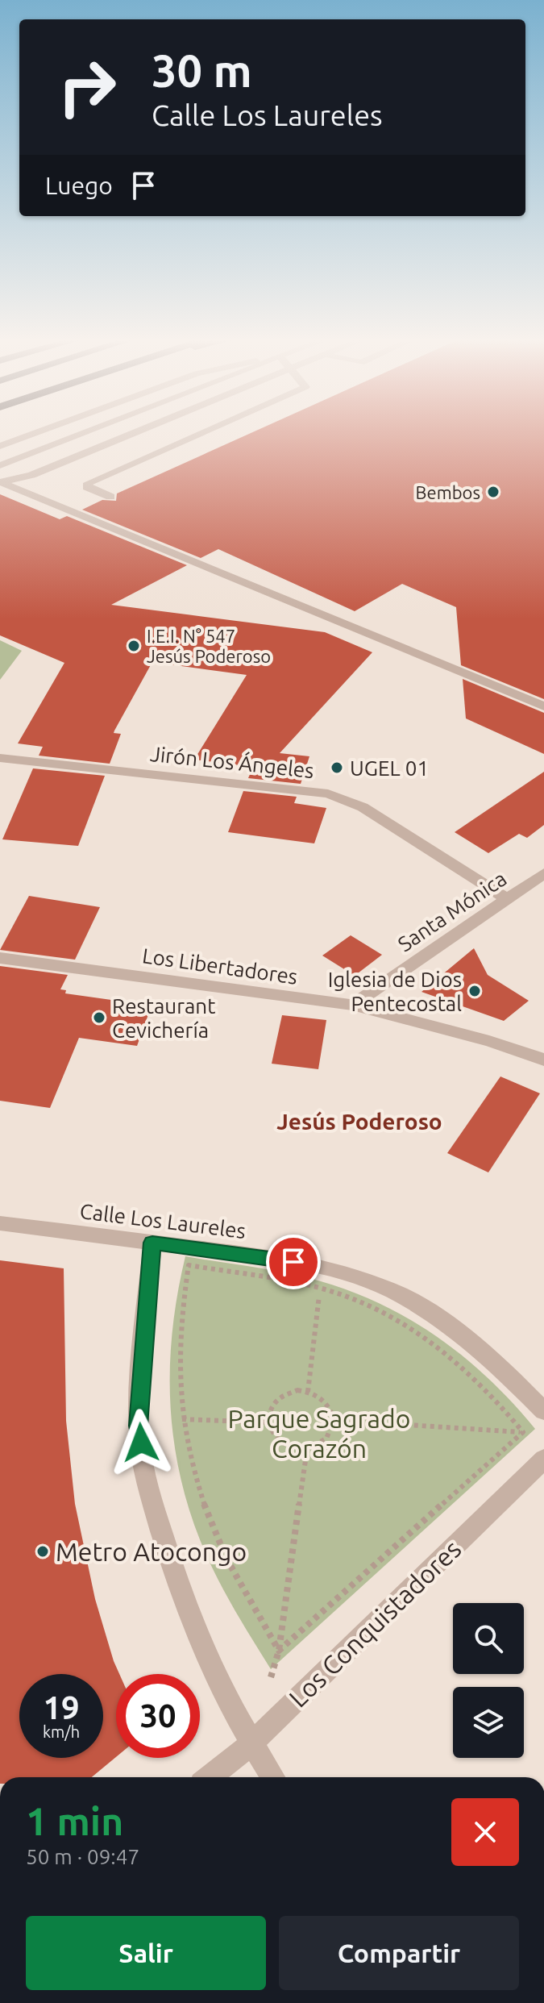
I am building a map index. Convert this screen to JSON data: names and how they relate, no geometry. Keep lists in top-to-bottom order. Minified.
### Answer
{"streets":{"street":["Jirón Los Ángeles","Santa Mónica","Los Libertadores","Calle Los Laureles","Los Conquistadores"]},"crossings":[["Jirón Los Ángeles","Santa Mónica"],["Santa Mónica","Los Libertadores"]],"districts":["Jesús Poderoso"],"parks":["Parque Sagrado Corazón"],"places":["Bembos","I.E.I. N° 547 Jesús Poderoso","UGEL 01","Iglesia de Dios Pentecostal","Restaurant Cevichería","Metro Atocongo"],"page":{"turn":["30 m","Calle Los Laureles"],"then":"Luego","speed":"19 km/h","limit":"30","heading":["1 min","50 m · 09:47"],"buttons":["Salir","Compartir"]}}
